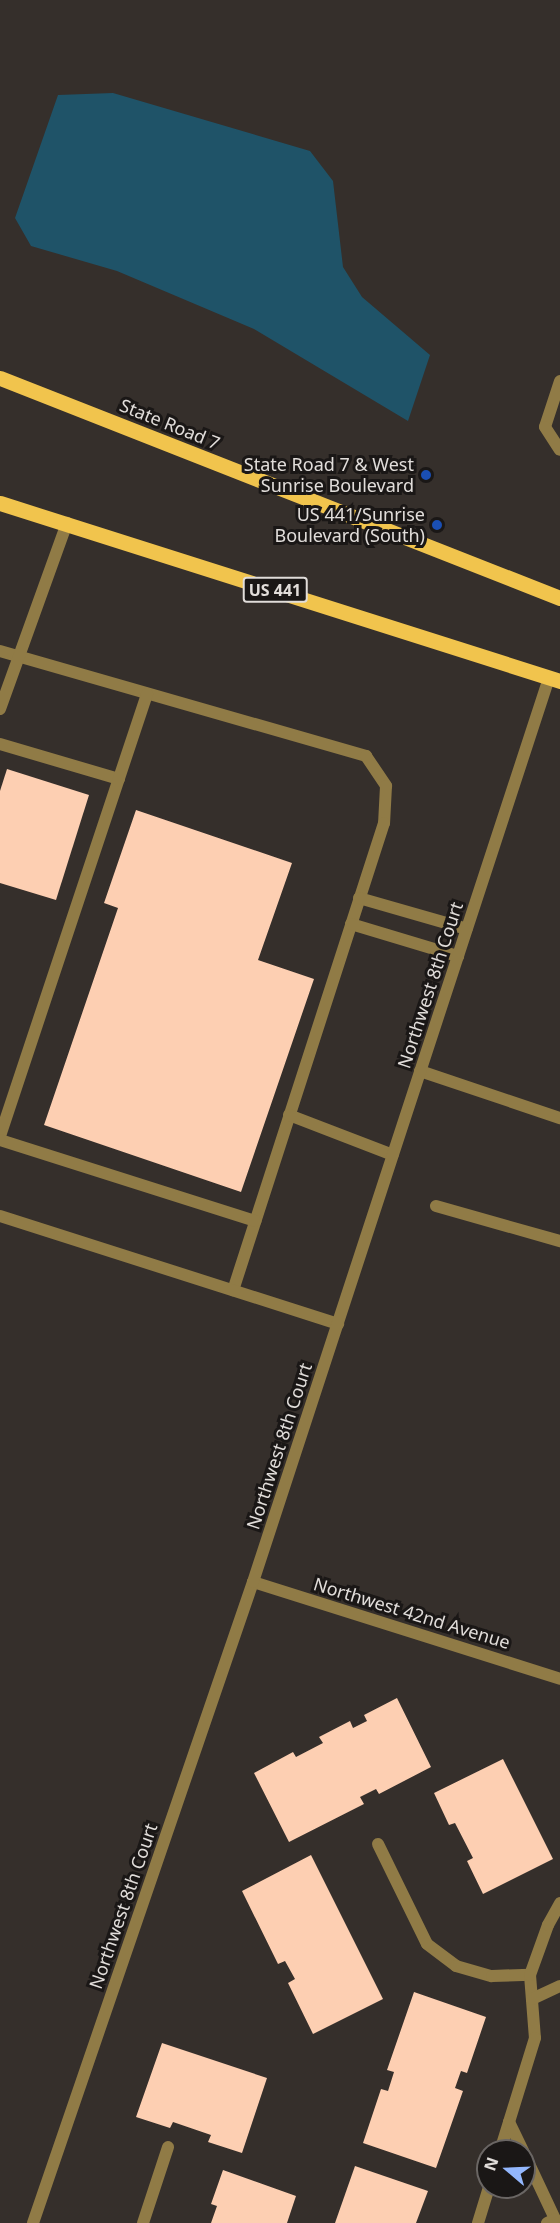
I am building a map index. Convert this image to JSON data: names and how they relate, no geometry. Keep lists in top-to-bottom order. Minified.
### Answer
{"streets":{"main road":["State Road 7","US 441"],"street":["Northwest 8th Court","Northwest 42nd Avenue"]},"crossings":[["US 441","Northwest 8th Court"],["Northwest 8th Court","Northwest 42nd Avenue"]],"places":["State Road 7 & West Sunrise Boulevard","US 441/Sunrise Boulevard (South)"],"north":"left"}
